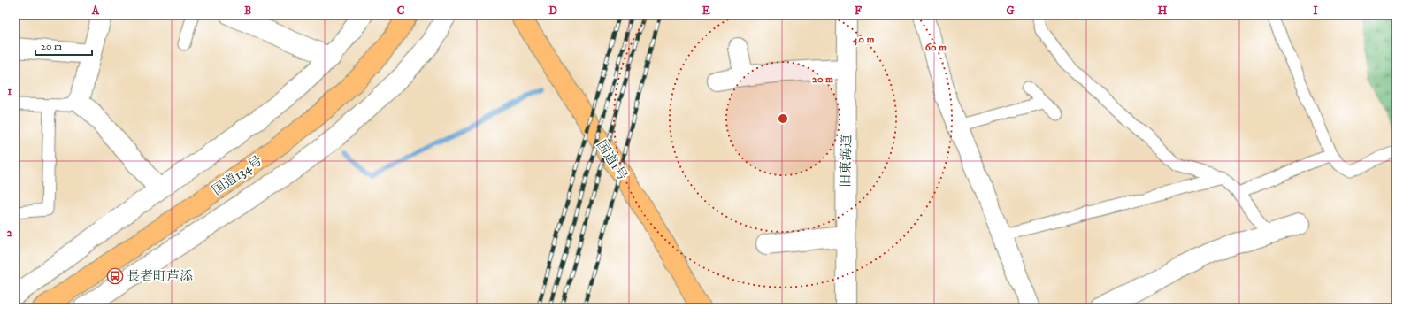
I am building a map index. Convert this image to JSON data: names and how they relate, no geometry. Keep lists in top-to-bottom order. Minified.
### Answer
{"streets":{"highway":["国道1号","国道134号"],"street":["旧東海道"]},"places":{"bus stop":["長者町芦添"]},"scale_bar":"20 m","grid":{"columns":["A","B","C","D","E","F","G","H","I"],"rows":["1","2"]},"rings":["40 m","60 m","20 m"]}
